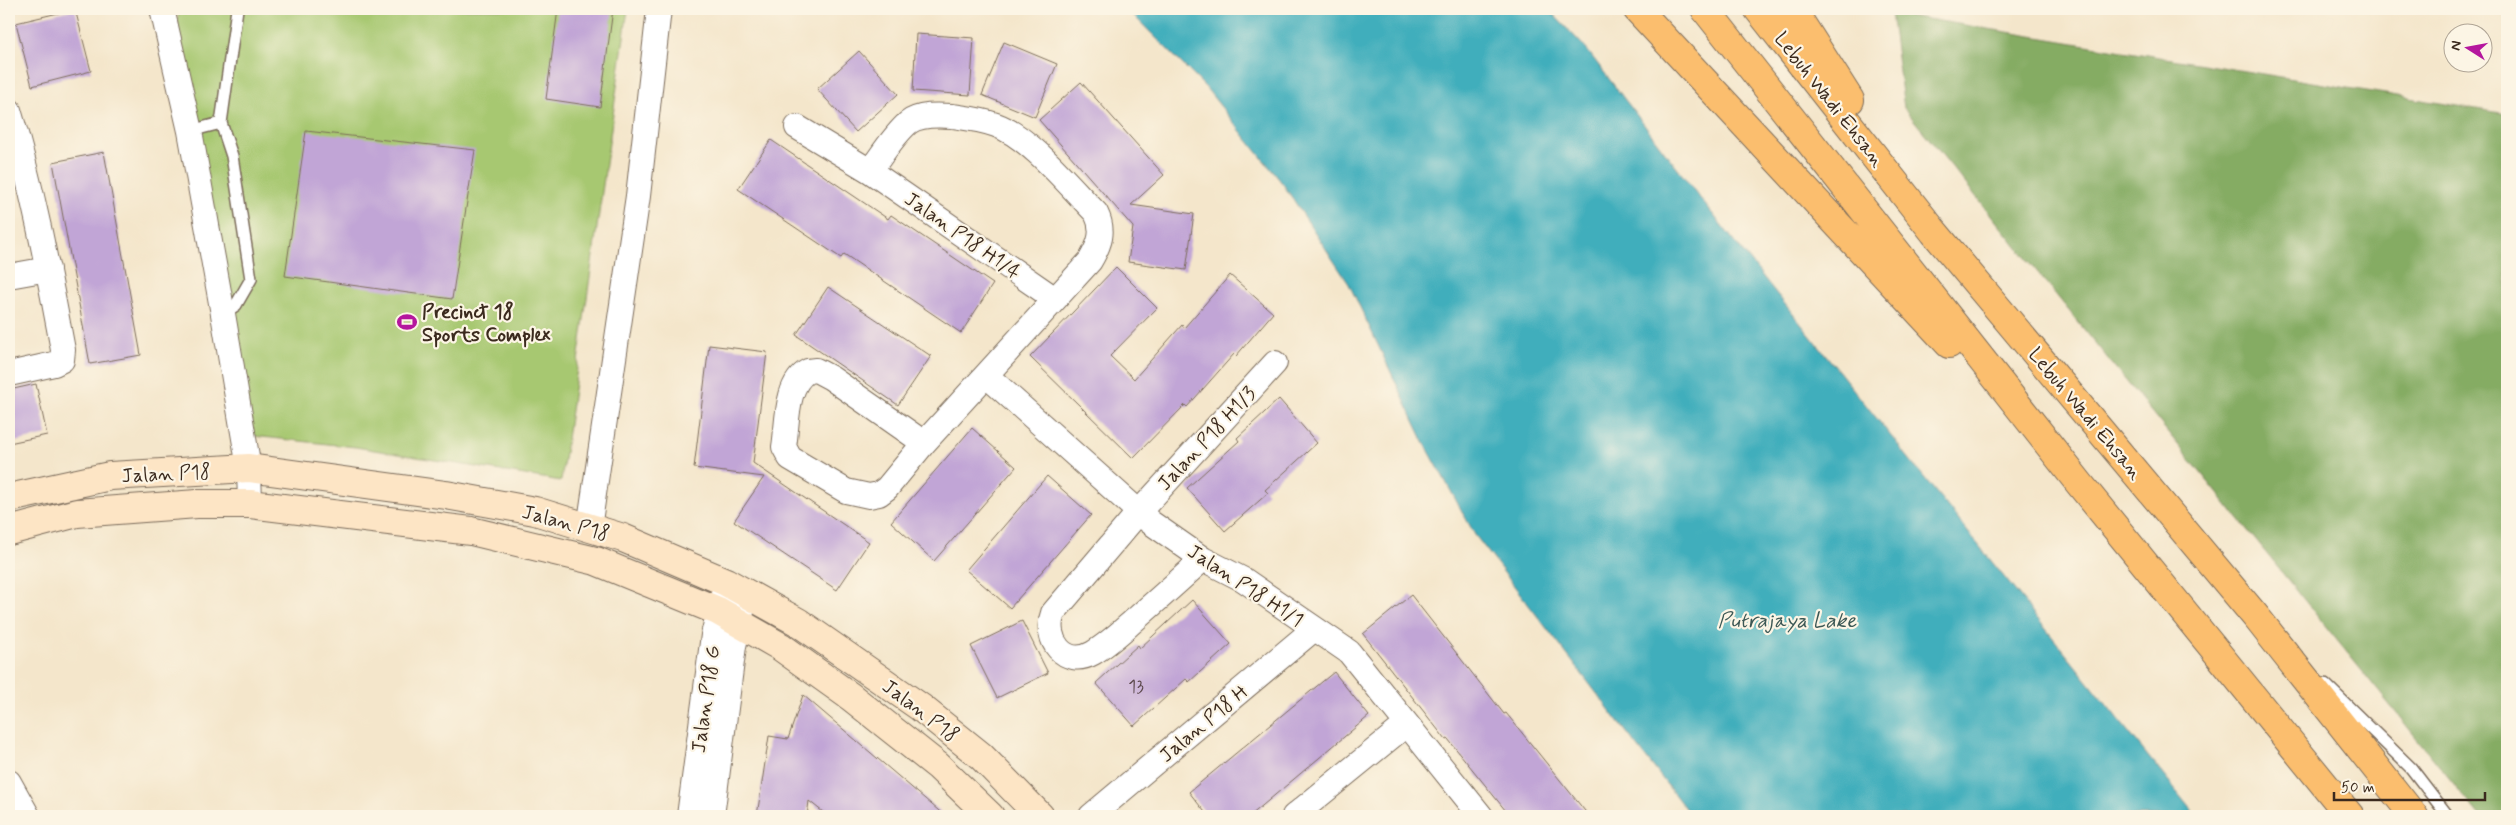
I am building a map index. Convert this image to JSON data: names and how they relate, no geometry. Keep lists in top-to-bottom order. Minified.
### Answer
{"streets":{"main road":["Lebuh Wadi Ehsan"],"street":["Jalan P18 H1/4","Jalan P18 H1/3","Jalan P18","Jalan P18 H1/1","Jalan P18 G","Jalan P18 H"]},"crossings":[["Jalan P18 H1/3","Jalan P18 H1/1"],["Jalan P18","Jalan P18 G"],["Jalan P18 H1/1","Jalan P18 H"]],"water":["Putrajaya Lake"],"places":{"sports":["Precinct 18 Sports Complex"]},"house_numbers":["13"],"scale_bar":"50 m","north":"left"}
